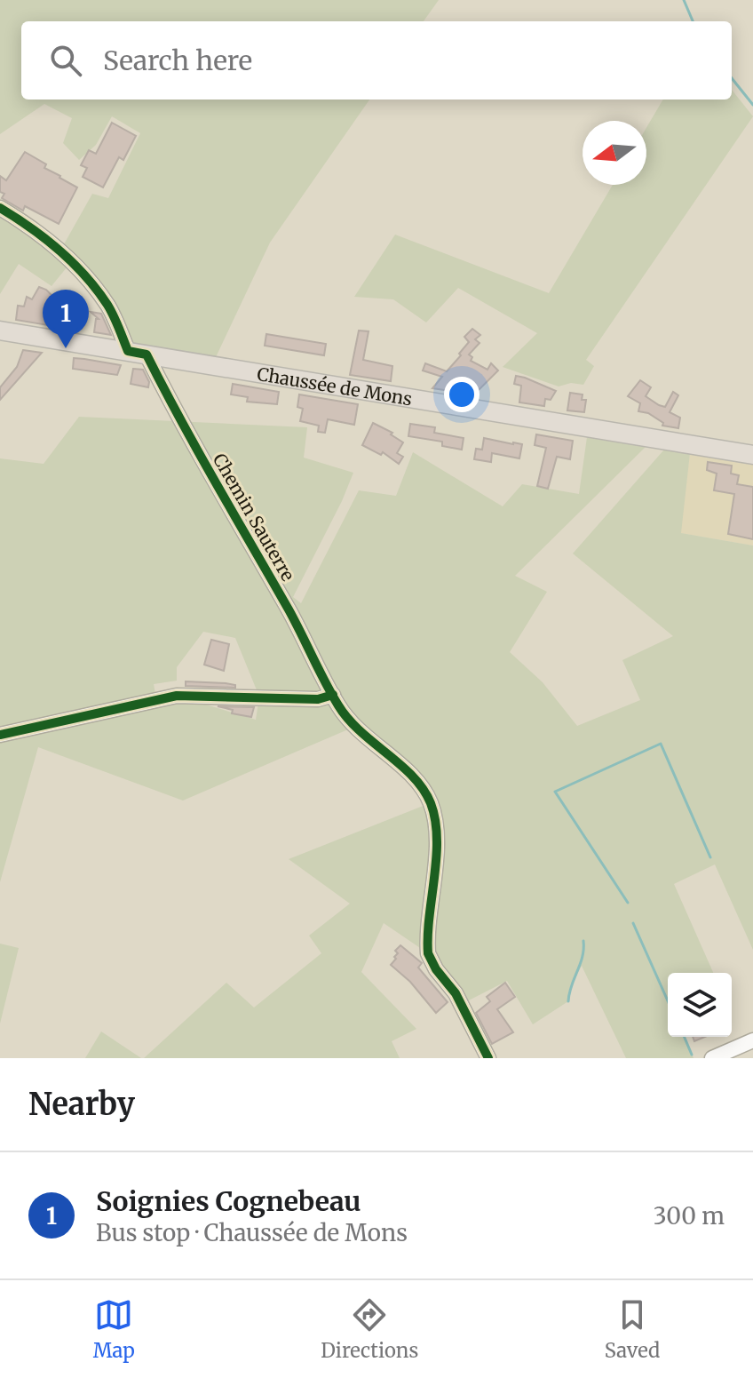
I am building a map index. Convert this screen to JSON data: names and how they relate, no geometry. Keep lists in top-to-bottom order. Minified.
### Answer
{"streets":{"main road":["Chaussée de Mons"],"street":["Chemin Sauterre"]},"crossings":[["Chaussée de Mons","Chemin Sauterre"]],"north":"left","page":{"search":"Search here","pins":"1","heading":"Nearby","list":[{"mark":"1","name":"Soignies Cognebeau","note":"Bus stop · Chaussée de Mons","value":"300 m"}],"nav":["Map","Directions","Saved"]}}
